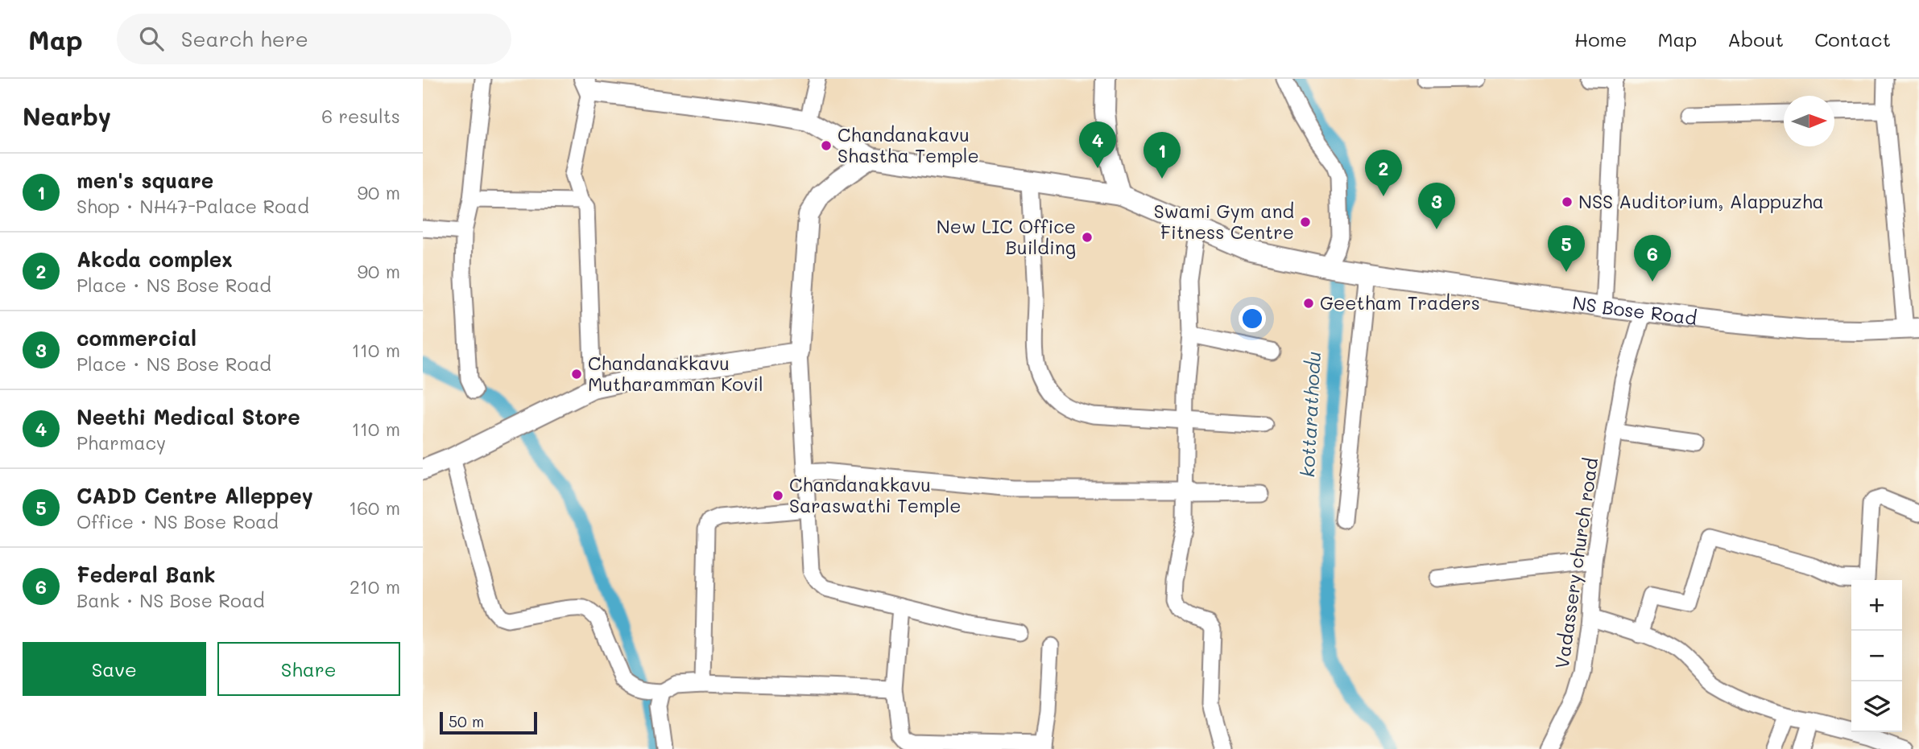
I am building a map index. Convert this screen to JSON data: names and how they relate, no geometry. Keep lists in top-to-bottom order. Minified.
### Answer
{"streets":{"main road":["NS Bose Road"],"street":["Vadassery church road"]},"crossings":[["NS Bose Road","Vadassery church road"]],"water":["kottarathodu"],"places":["Chandanakavu Shastha Temple","NSS Auditorium, Alappuzha","Swami Gym and Fitness Centre","New LIC Office Building","Geetham Traders","Chandanakkavu Mutharamman Kovil","Chandanakkavu Saraswathi Temple"],"scale_bar":"50 m","north":"right","page":{"header":"Map","search":"Search here","nav":["Home","Map","About","Contact"],"heading":["Nearby","6 results"],"pins":["4","1","2","3","5","6"],"list":[{"mark":"1","name":"men's square","note":"Shop · NH47-Palace Road","value":"90 m"},{"mark":"2","name":"Akcda complex","note":"Place · NS Bose Road","value":"90 m"},{"mark":"3","name":"commercial","note":"Place · NS Bose Road","value":"110 m"},{"mark":"4","name":"Neethi Medical Store","note":"Pharmacy","value":"110 m"},{"mark":"5","name":"CADD Centre Alleppey","note":"Office · NS Bose Road","value":"160 m"},{"mark":"6","name":"Federal Bank","note":"Bank · NS Bose Road","value":"210 m"}],"map_buttons":["+","−"],"buttons":["Save","Share"],"scale":"50 m"}}
